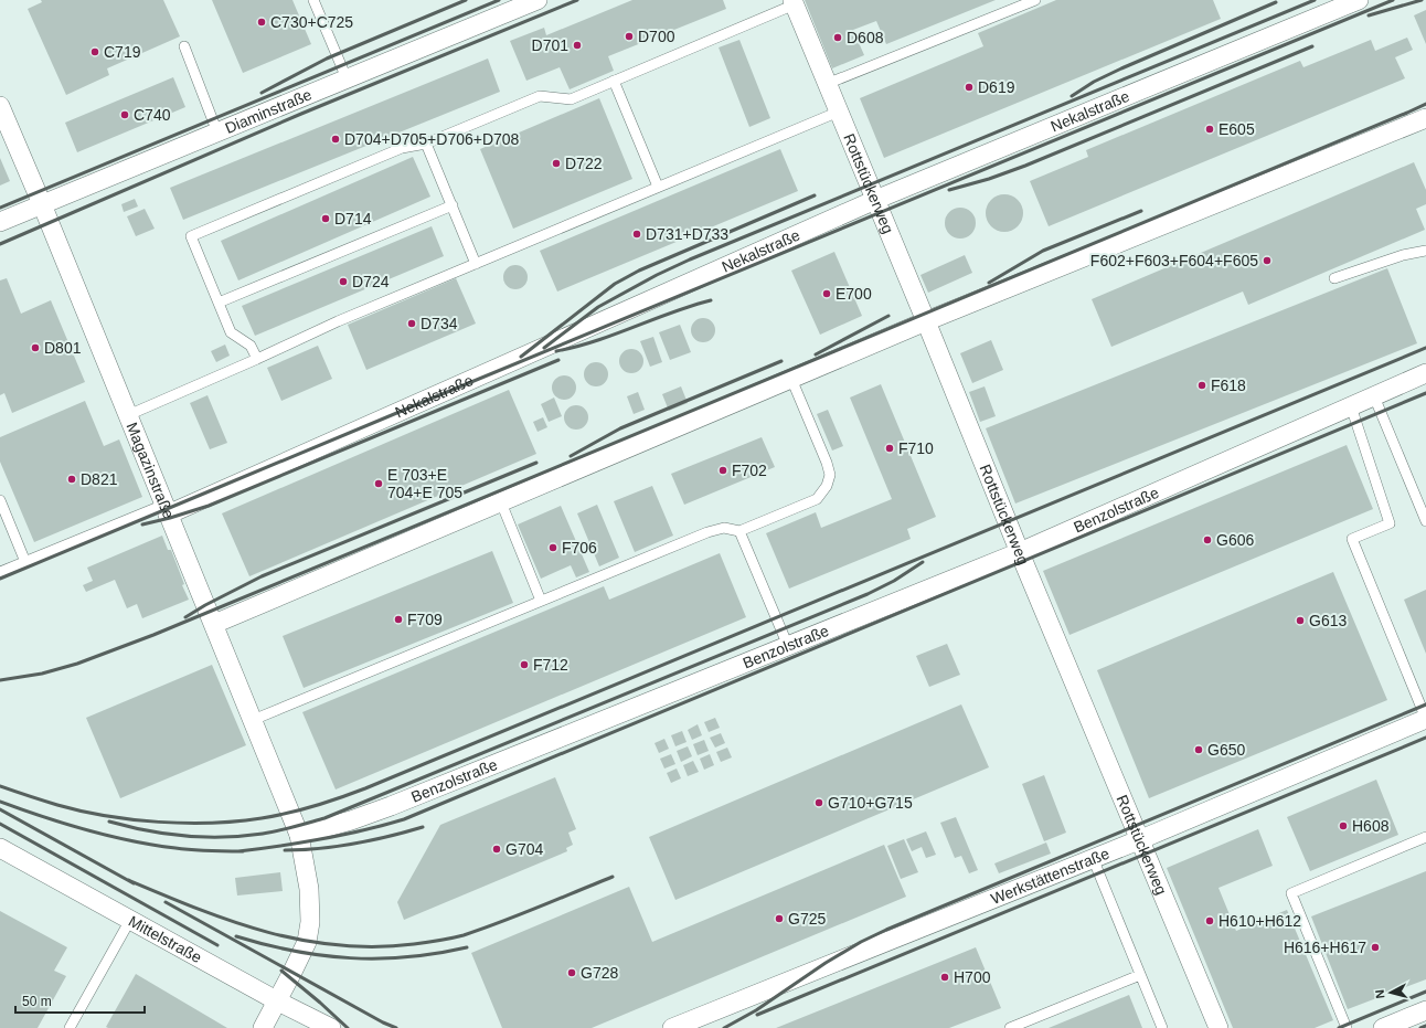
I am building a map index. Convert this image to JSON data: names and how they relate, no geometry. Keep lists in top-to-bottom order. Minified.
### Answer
{"streets":{"street":["Diaminstraße","Nekalstraße","Rottstückerweg","Magazinstraße","Benzolstraße","Werkstättenstraße","Mittelstraße"]},"crossings":[["Diaminstraße","Magazinstraße"],["Nekalstraße","Rottstückerweg"],["Nekalstraße","Magazinstraße"],["Rottstückerweg","Benzolstraße"],["Rottstückerweg","Werkstättenstraße"],["Magazinstraße","Benzolstraße"]],"places":["C730+C725","D700","D608","D701","C719","D619","C740","E605","D704+D705+D706+D708","D722","D714","D731+D733","F602+F603+F604+F605","D724","E700","D734","D801","F618","F710","F702","D821","E 703+E 704+E 705","G606","F706","F709","G613","F712","G650","G710+G715","H608","G704","G725","H610+H612","H616+H617","G728","H700"],"scale_bar":"50 m","north":"left"}
